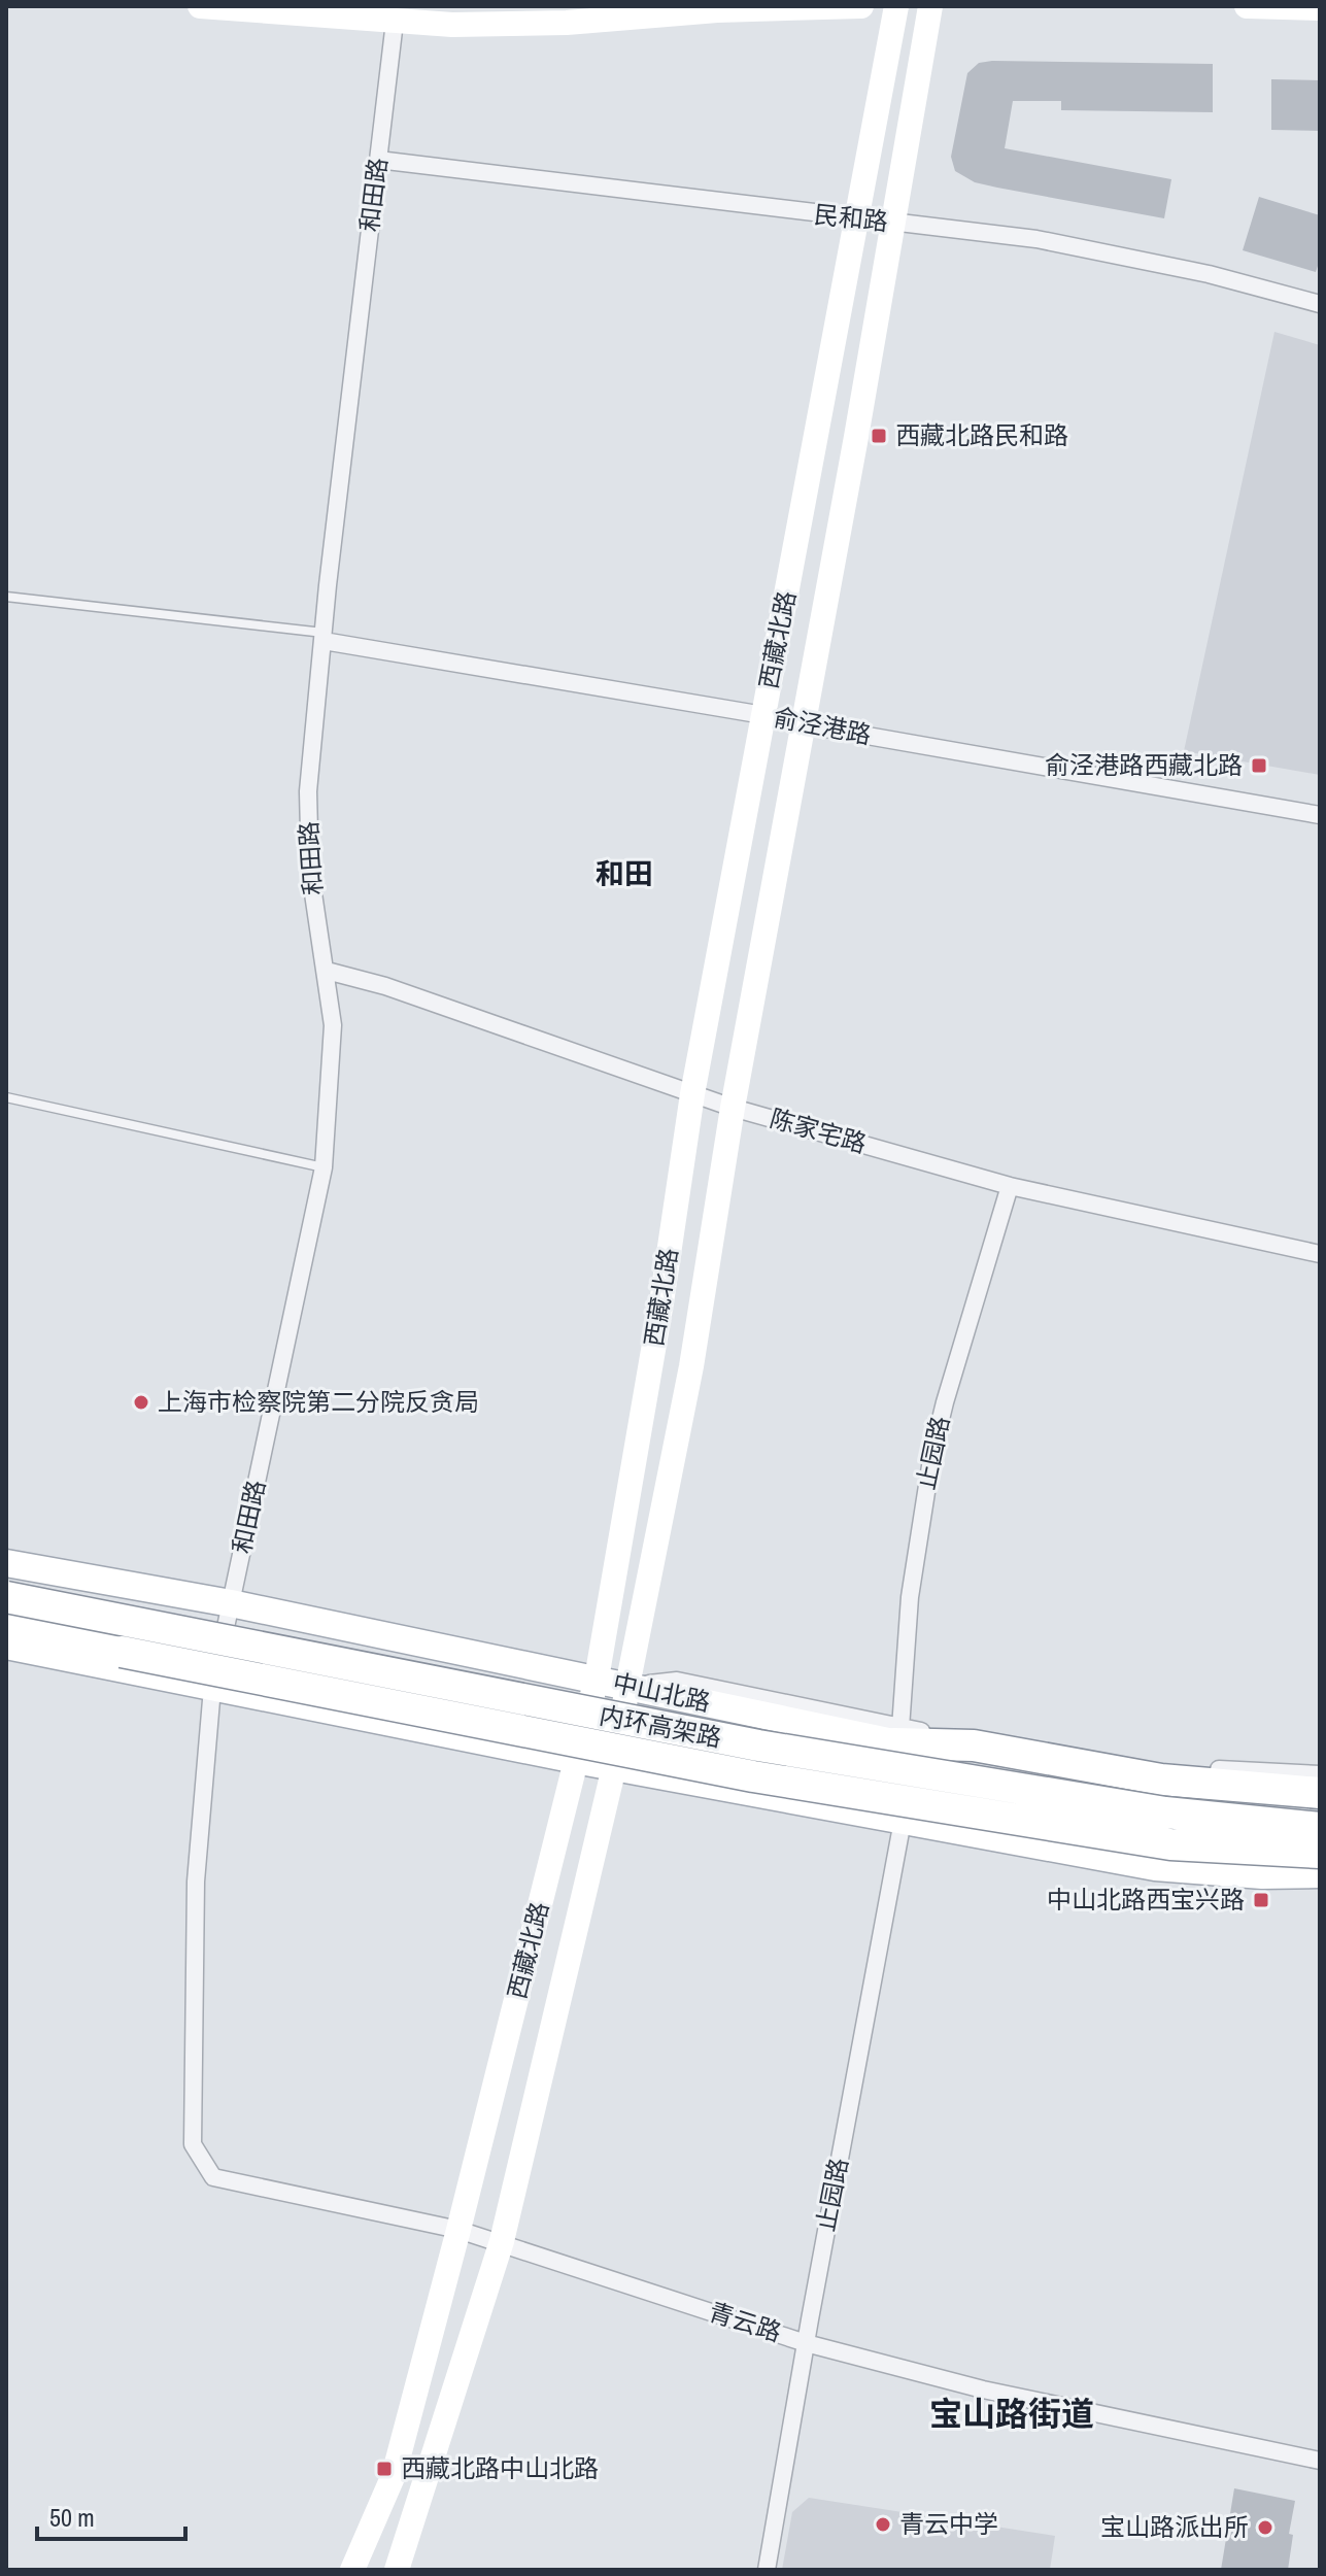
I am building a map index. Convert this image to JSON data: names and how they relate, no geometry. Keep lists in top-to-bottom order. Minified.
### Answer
{"streets":{"highway":["内环高架路"],"main road":["西藏北路","中山北路"],"street":["和田路","民和路","俞泾港路","陈家宅路","止园路","青云路"]},"crossings":[["和田路","民和路"],["和田路","俞泾港路"],["和田路","陈家宅路"],["和田路","中山北路"],["和田路","青云路"],["民和路","西藏北路"],["西藏北路","俞泾港路"],["西藏北路","陈家宅路"],["西藏北路","中山北路"],["西藏北路","青云路"],["陈家宅路","止园路"],["止园路","中山北路"],["止园路","青云路"]],"districts":["和田","宝山路街道"],"places":{"transit":["西藏北路民和路","俞泾港路西藏北路","中山北路西宝兴路","西藏北路中山北路"],"other":["上海市检察院第二分院反贪局","青云中学","宝山路派出所"]},"scale_bar":"50 m"}
